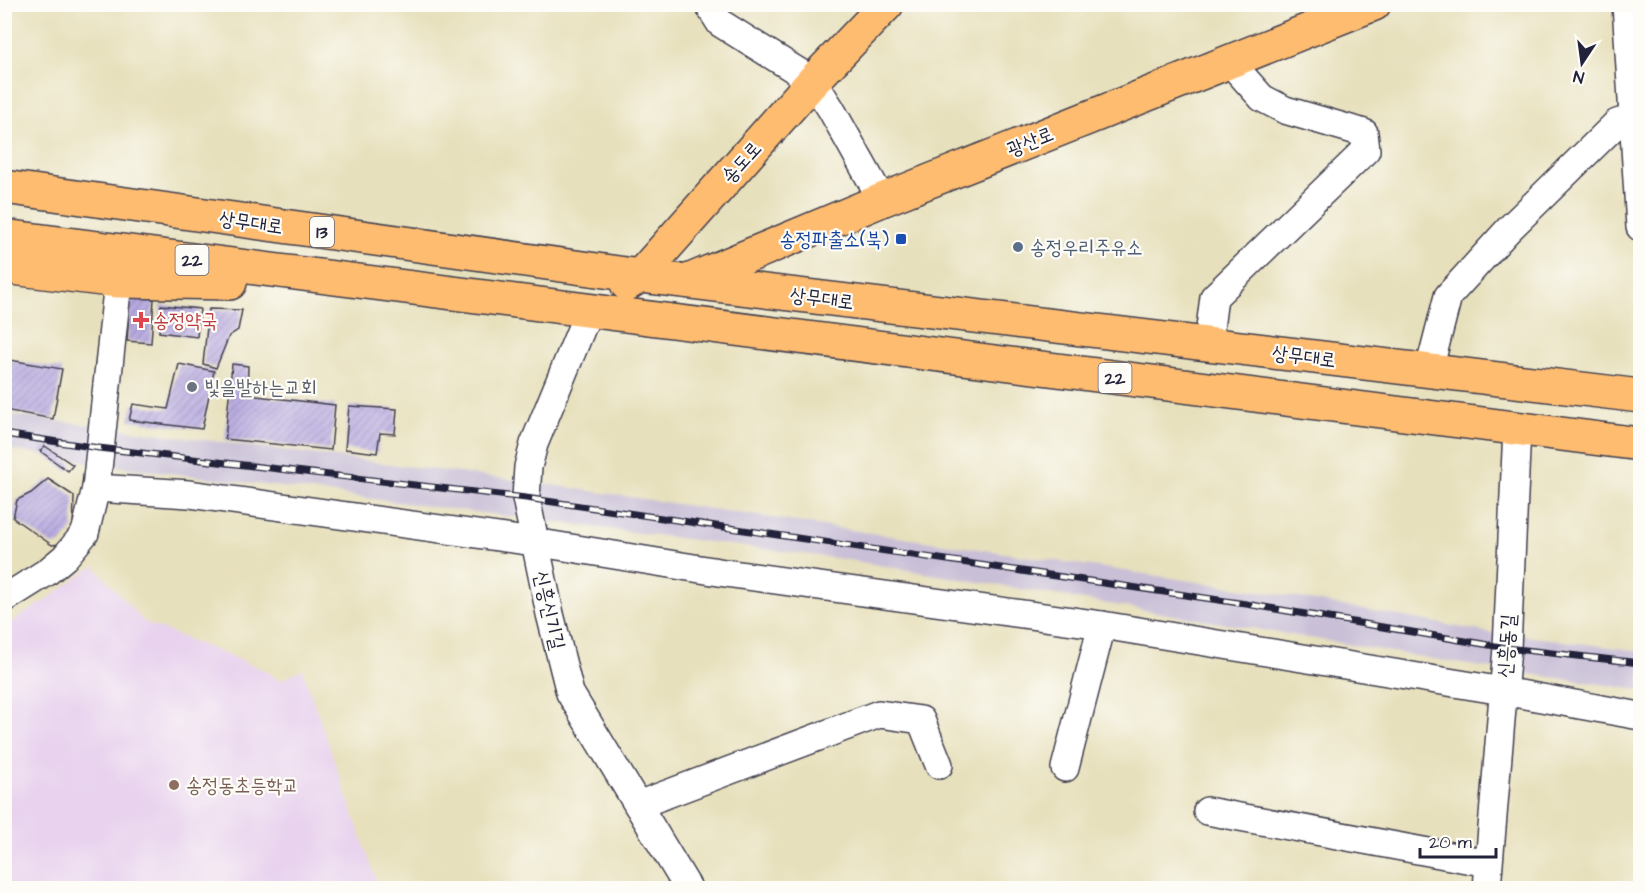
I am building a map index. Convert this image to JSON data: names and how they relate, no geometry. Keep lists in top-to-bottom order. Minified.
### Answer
{"streets":{"main road":["광산로","송도로","상무대로","13","22"],"street":["신흥신기길","신흥동길"]},"crossings":[["광산로","상무대로"],["송도로","상무대로"],["송도로","22"],["송도로","신흥신기길"],["22","신흥신기길"],["22","신흥동길"]],"places":{"transit":["송정파출소(북)"],"other":["송정우리주유소","빛을발하는교회","송정동초등학교"],"health":["송정약국"]},"scale_bar":"20 m","north":"bottom"}
